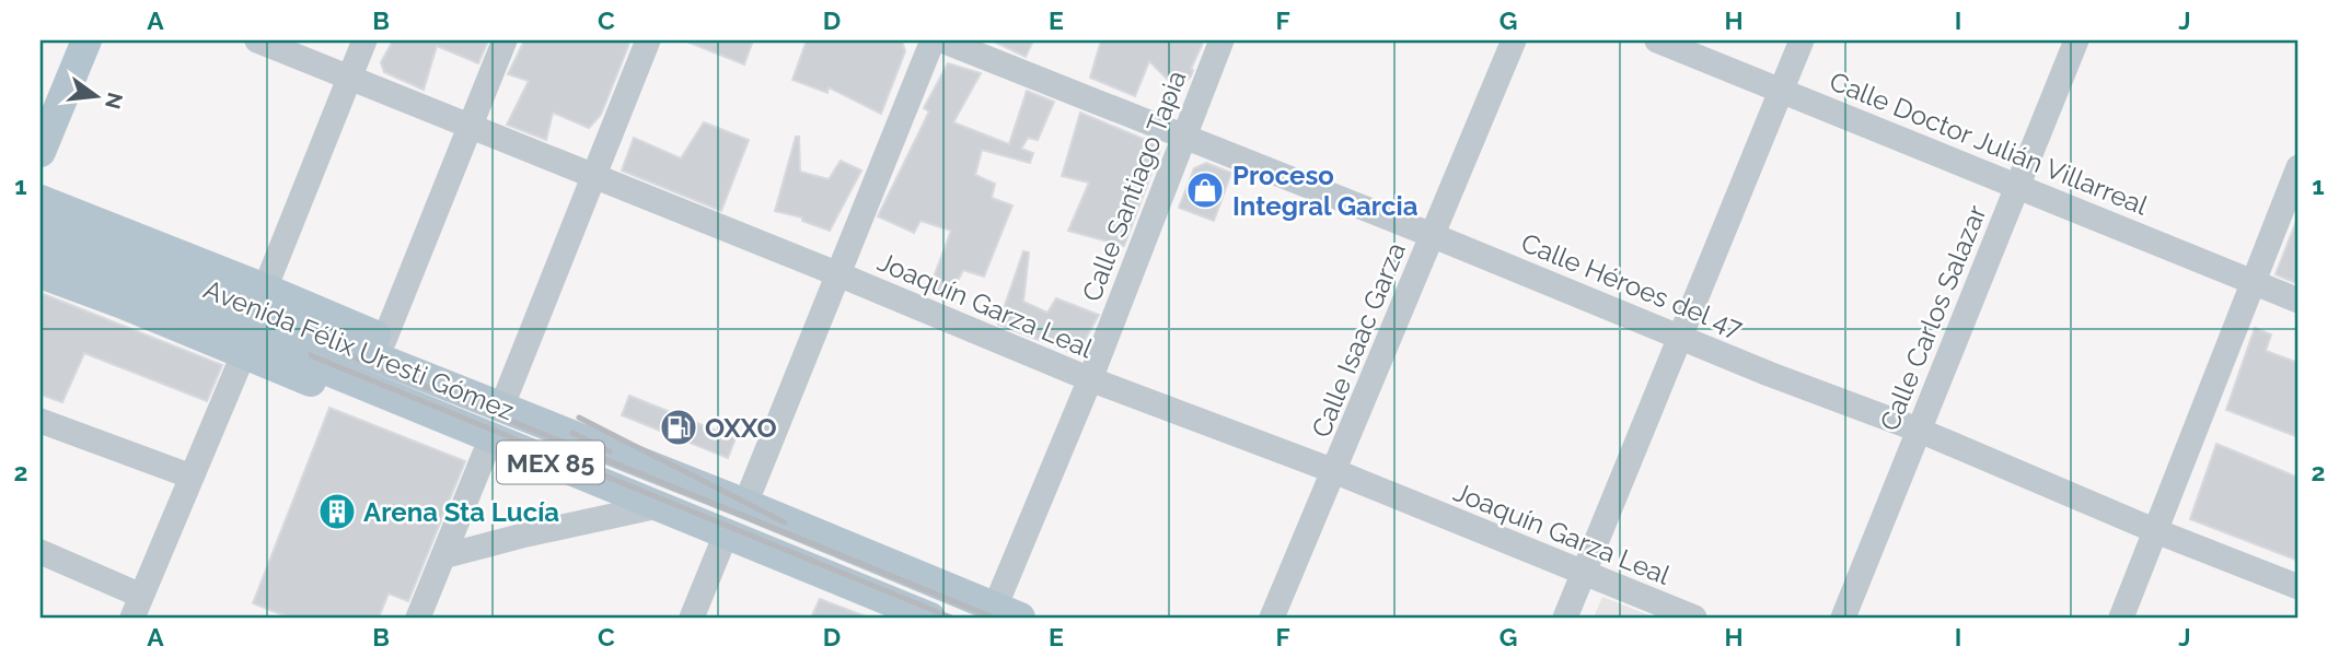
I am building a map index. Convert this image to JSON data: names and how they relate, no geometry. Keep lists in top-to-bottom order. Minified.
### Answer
{"streets":{"main road":["Avenida Félix Uresti Gómez","MEX 85"],"street":["Calle Doctor Julián Villarreal","Calle Santiago Tapia","Calle Héroes del 47","Joaquín Garza Leal","Calle Carlos Salazar","Calle Isaac Garza"]},"crossings":[["Calle Doctor Julián Villarreal","Calle Carlos Salazar"],["Calle Santiago Tapia","Calle Héroes del 47"],["Calle Santiago Tapia","Joaquín Garza Leal"],["Calle Santiago Tapia","Avenida Félix Uresti Gómez"],["Calle Héroes del 47","Calle Carlos Salazar"],["Calle Héroes del 47","Calle Isaac Garza"],["Joaquín Garza Leal","Calle Isaac Garza"]],"places":{"shop":["Proceso Integral Garcia"],"fuel station":["OXXO"],"building":["Arena Sta Lucía"]},"north":"right","grid":{"columns":["A","B","C","D","E","F","G","H","I","J"],"rows":["1","2"]}}
